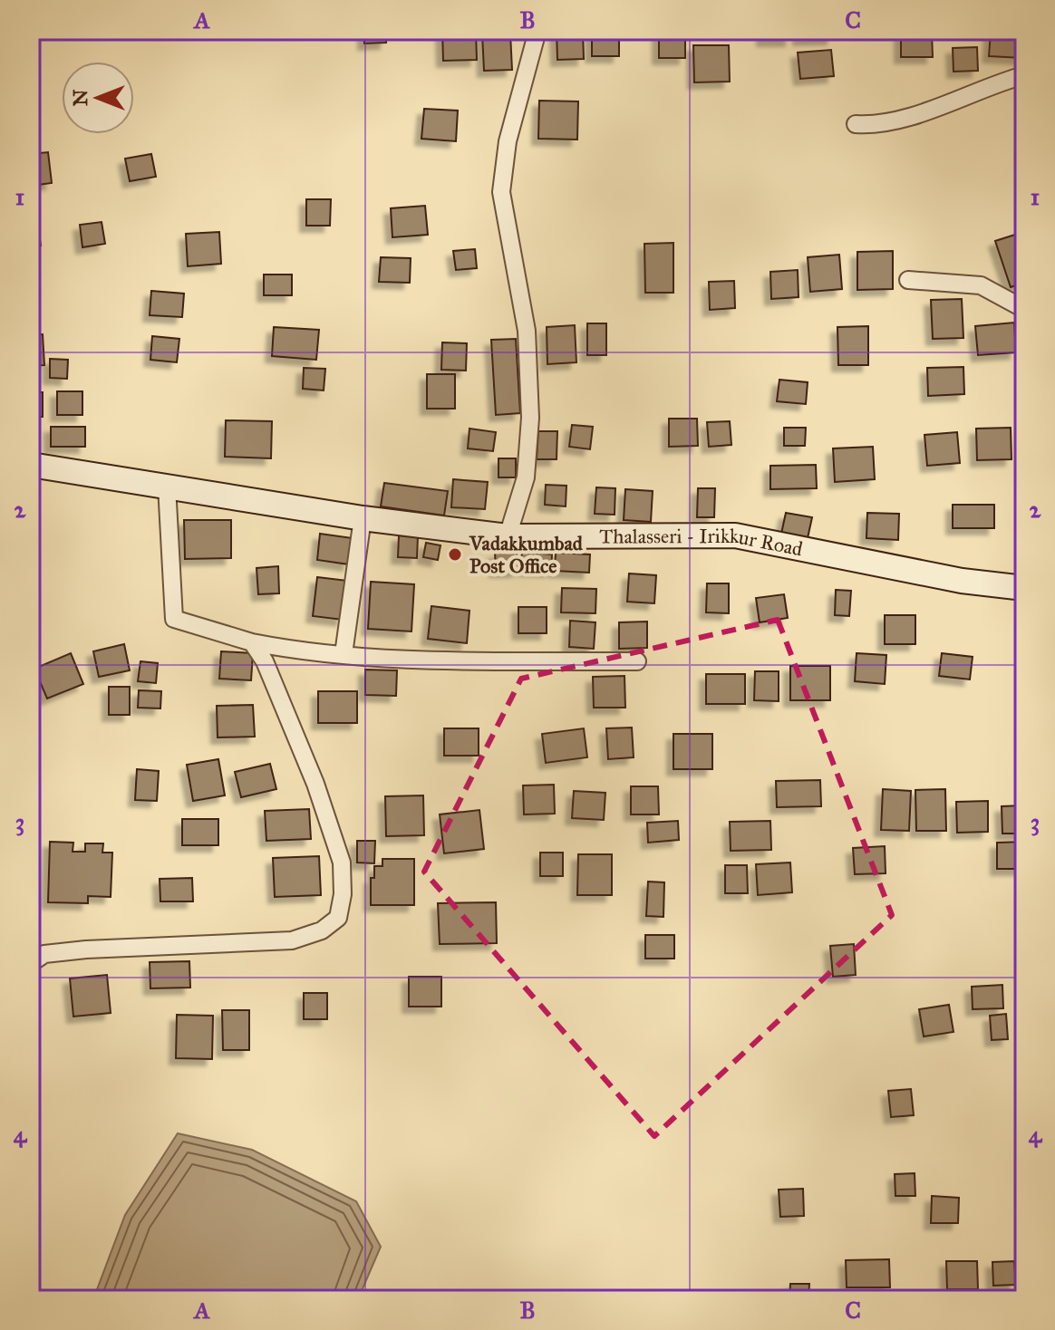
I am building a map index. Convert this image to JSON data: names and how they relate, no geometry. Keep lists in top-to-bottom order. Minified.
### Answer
{"streets":{"main road":["Thalasseri - Irikkur Road"]},"places":["Vadakkumbad Post Office"],"north":"left","grid":{"columns":["A","B","C"],"rows":["1","2","3","4"]}}
